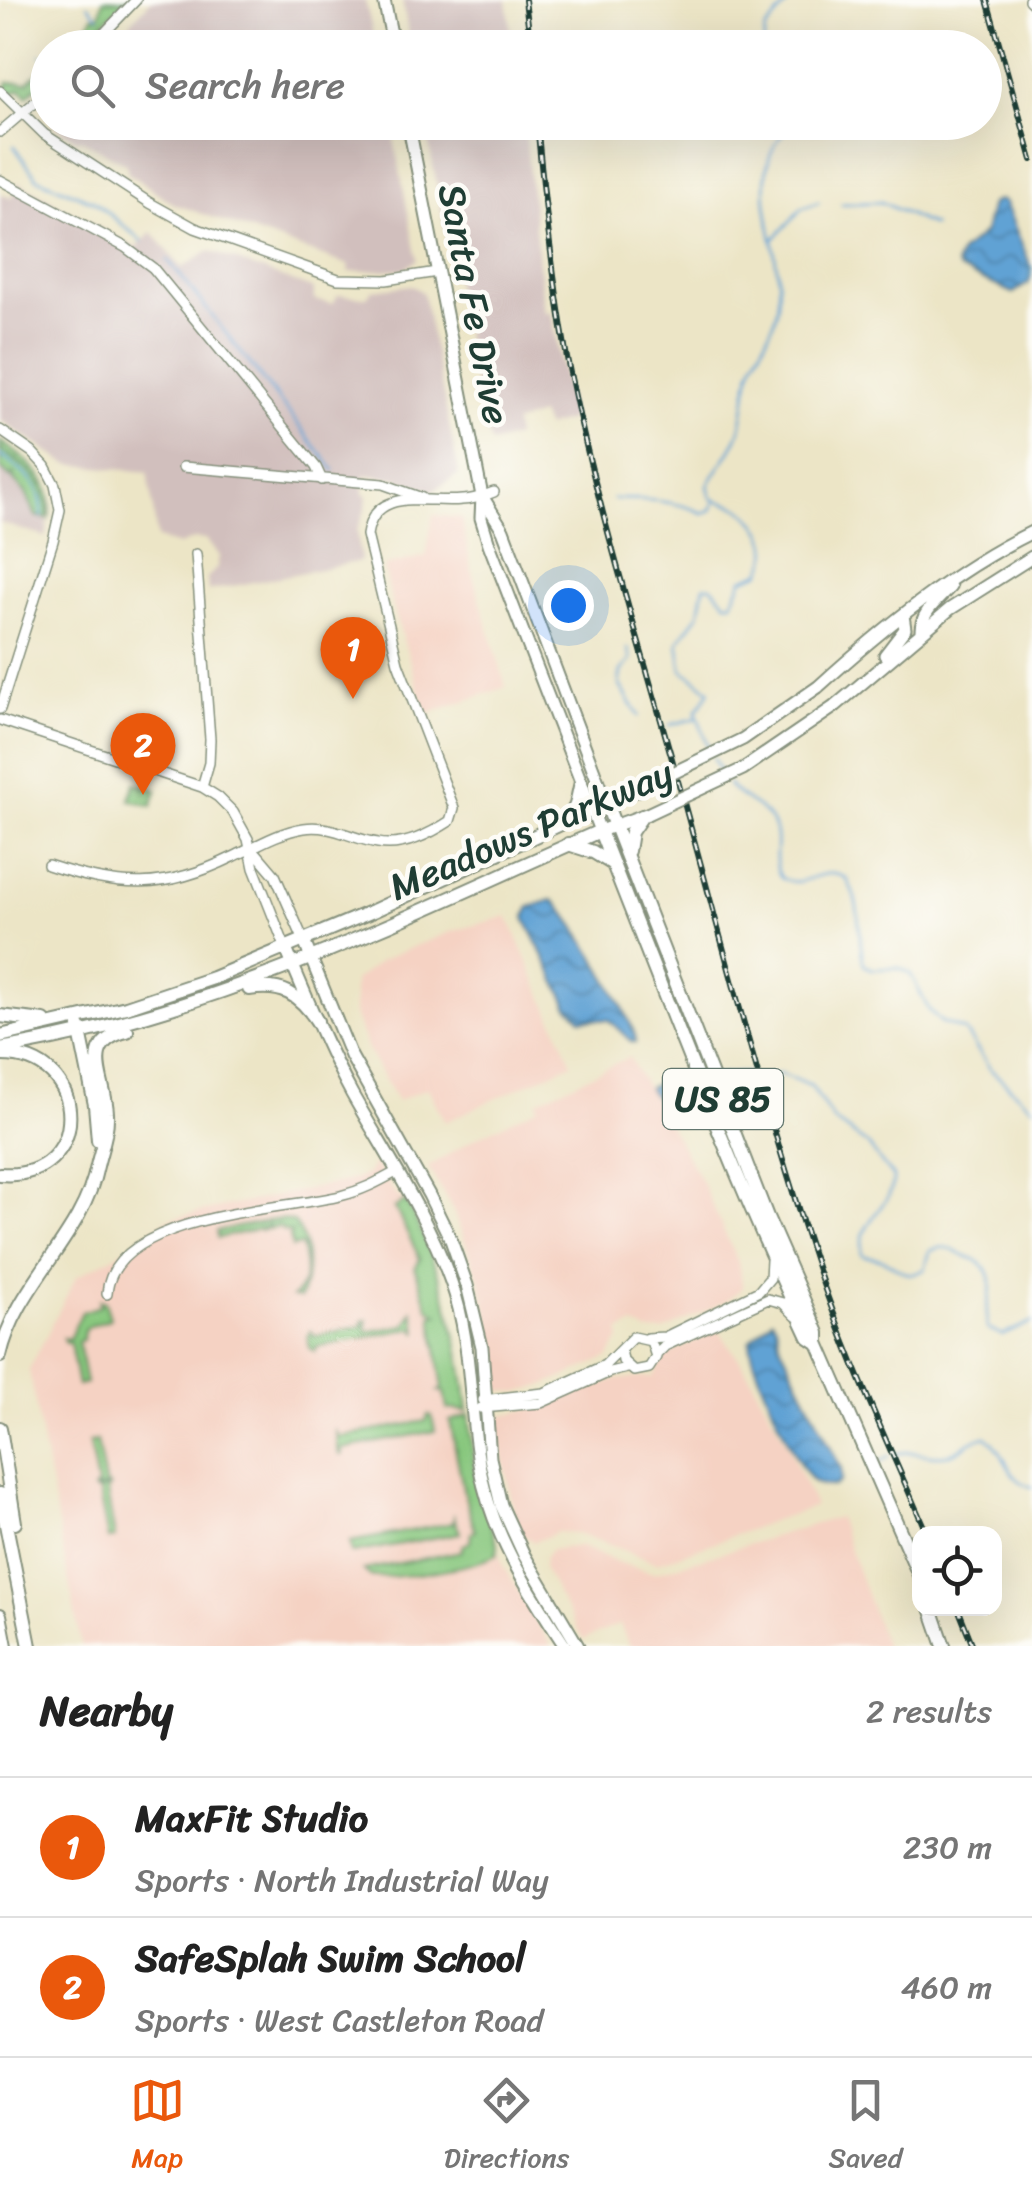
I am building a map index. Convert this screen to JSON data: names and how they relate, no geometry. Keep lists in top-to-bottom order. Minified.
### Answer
{"streets":{"highway":["Santa Fe Drive","Meadows Parkway","US 85"]},"crossings":[["Santa Fe Drive","Meadows Parkway"]],"page":{"search":"Search here","pins":["1","2"],"heading":["Nearby","2 results"],"list":[{"mark":"1","name":"MaxFit Studio","note":"Sports · North Industrial Way","value":"230 m"},{"mark":"2","name":"SafeSplah Swim School","note":"Sports · West Castleton Road","value":"460 m"}],"nav":["Map","Directions","Saved"]}}
